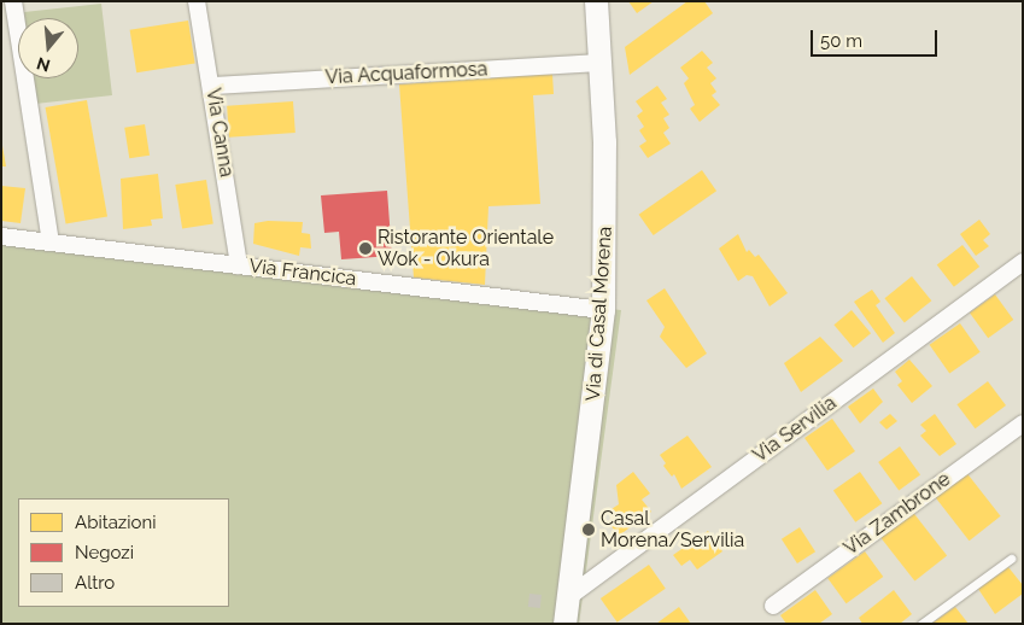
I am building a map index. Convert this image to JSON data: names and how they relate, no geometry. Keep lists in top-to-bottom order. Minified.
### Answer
{"streets":{"main road":["Via di Casal Morena"],"street":["Via Acquaformosa","Via Canna","Via Francica","Via Servilia","Via Zambrone"]},"crossings":[["Via Acquaformosa","Via Canna"],["Via Acquaformosa","Via di Casal Morena"],["Via Canna","Via Francica"],["Via Francica","Via di Casal Morena"],["Via di Casal Morena","Via Servilia"]],"places":["Ristorante Orientale Wok - Okura","Casal Morena/Servilia"],"legend":["Abitazioni","Negozi","Altro"],"scale_bar":"50 m","north":"bottom"}
